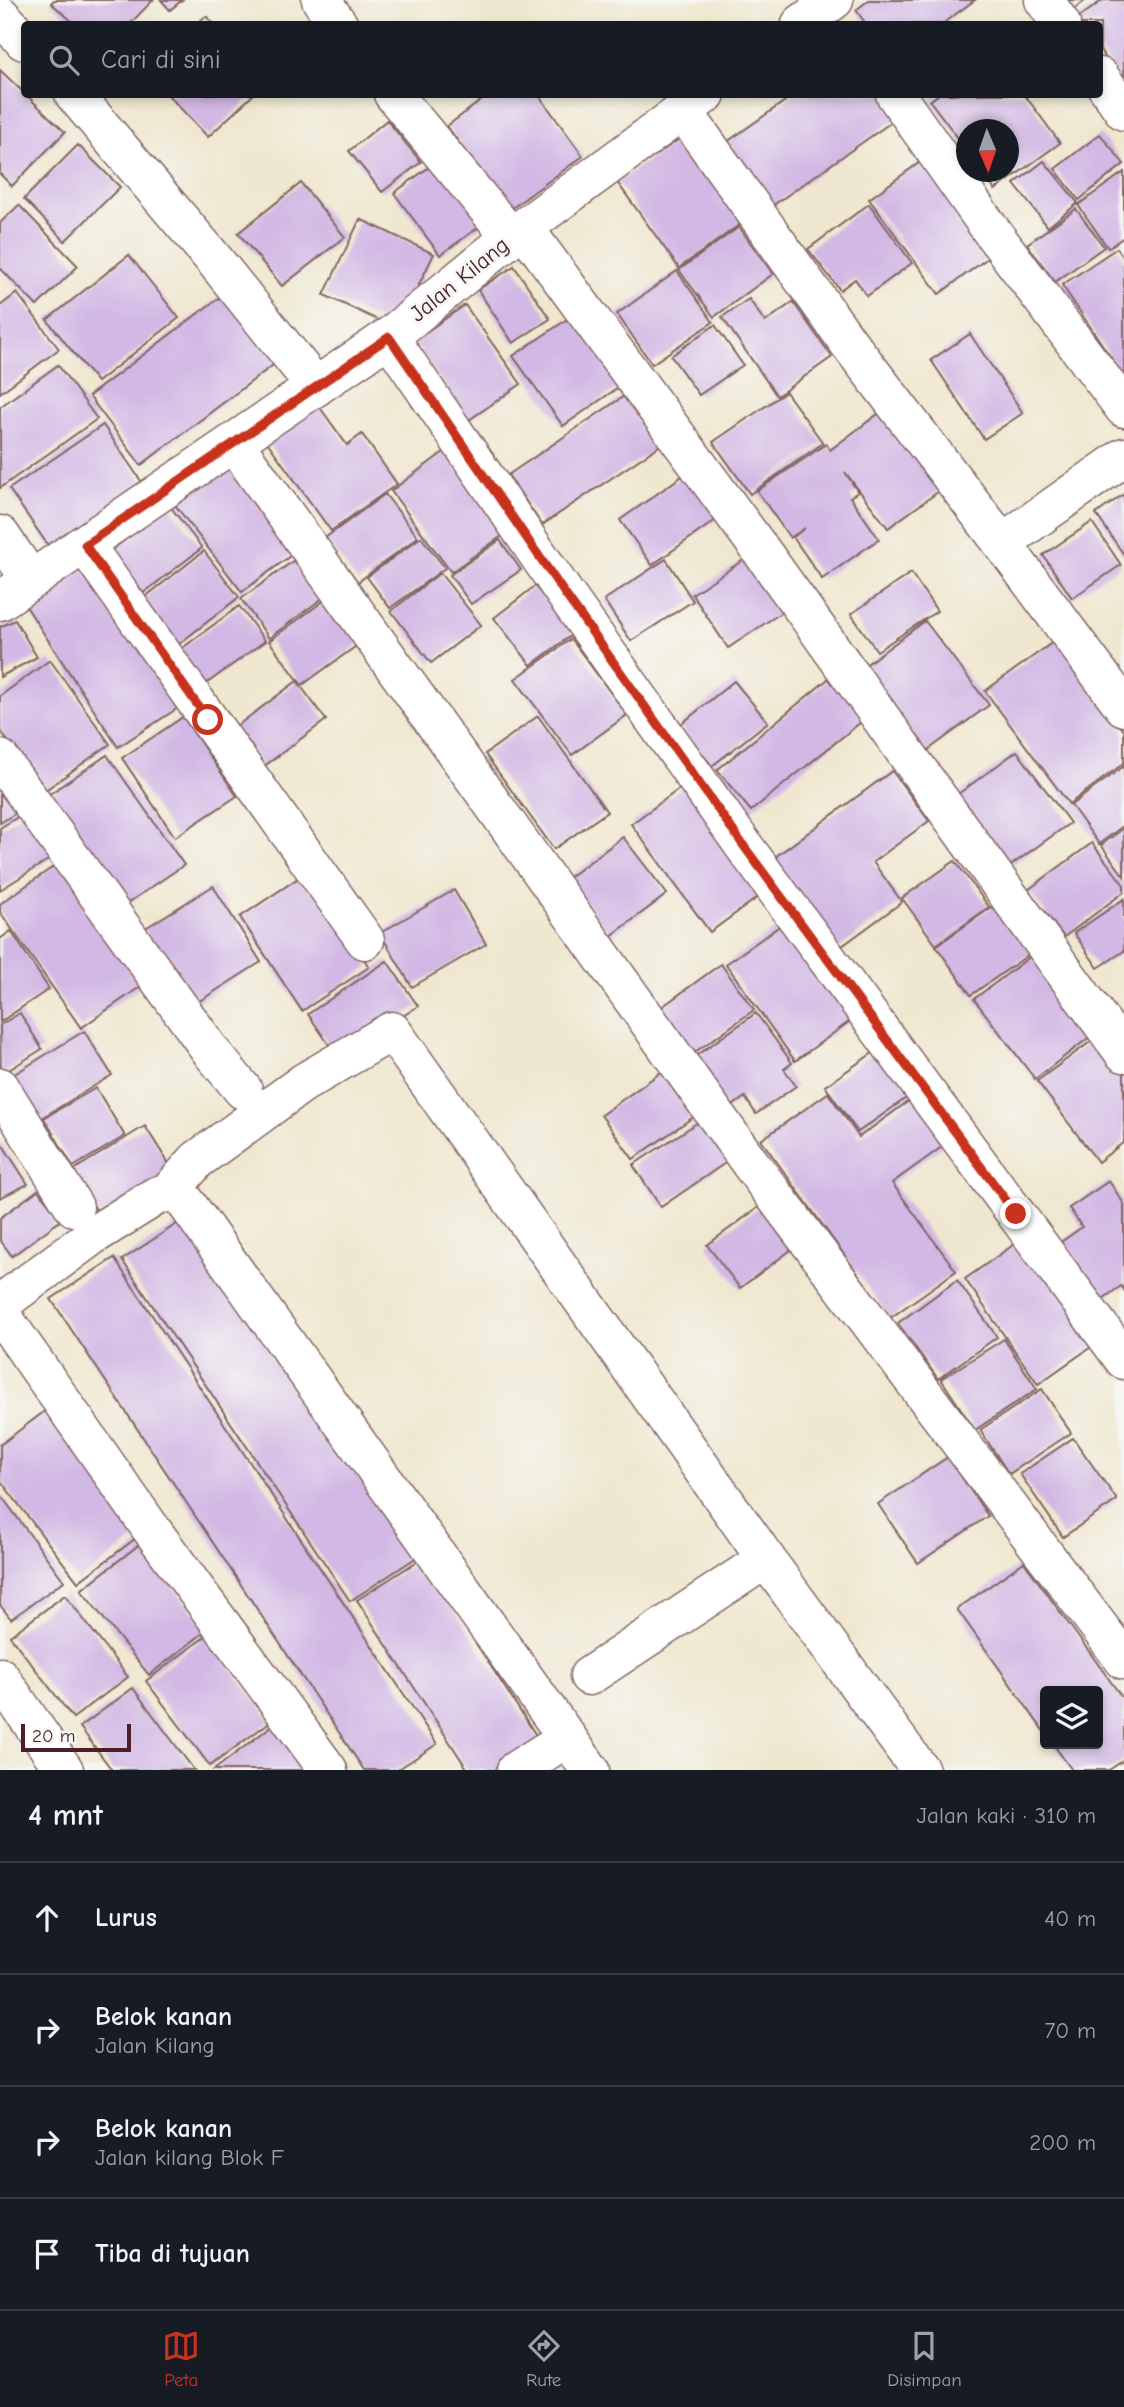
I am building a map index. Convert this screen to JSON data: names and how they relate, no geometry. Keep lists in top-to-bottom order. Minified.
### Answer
{"streets":{"street":["Jalan Kilang"]},"scale_bar":"20 m","north":"bottom","page":{"search":"Cari di sini","scale":"20 m","heading":["4 mnt","Jalan kaki · 310 m"],"list":[["Lurus","40 m"],["Belok kanan","Jalan Kilang","70 m"],["Belok kanan","Jalan kilang Blok F","200 m"],"Tiba di tujuan"],"nav":["Peta","Rute","Disimpan"]}}
